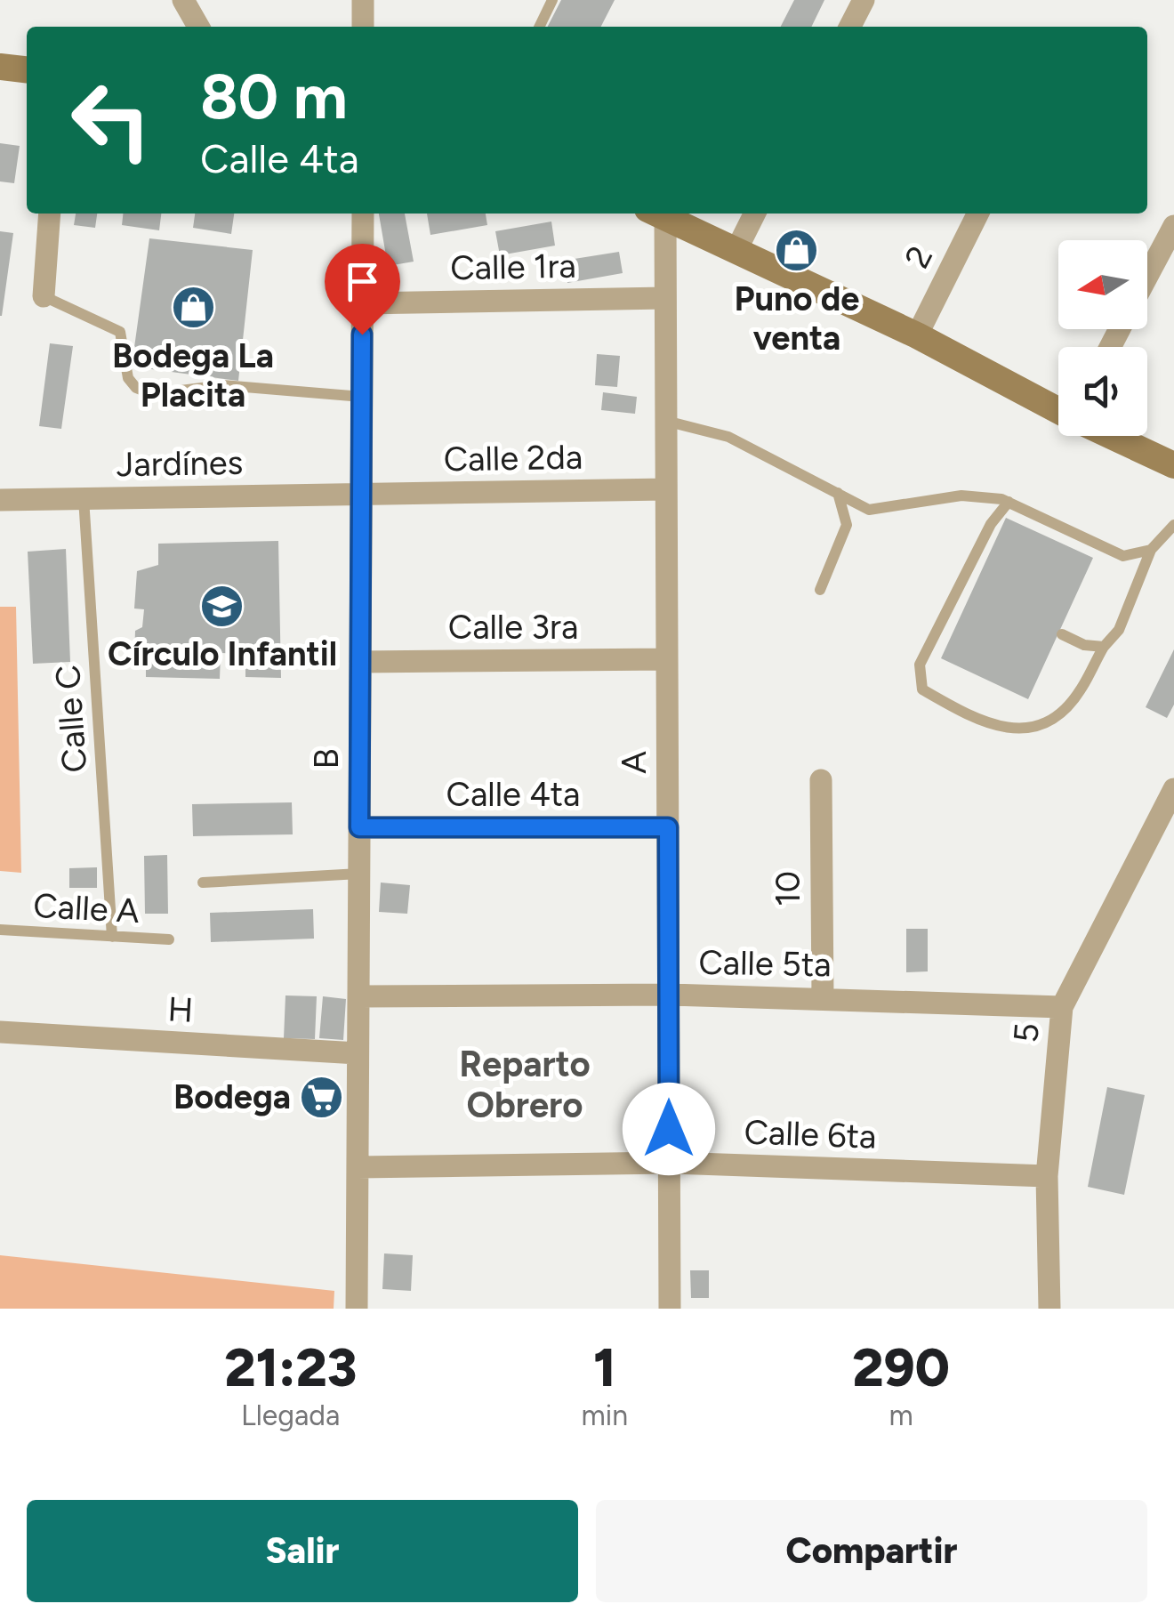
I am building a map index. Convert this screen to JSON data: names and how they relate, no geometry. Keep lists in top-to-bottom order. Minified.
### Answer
{"streets":{"street":["2","Calle 1ra","Calle 2da","Jardínes","Calle 3ra","B","A","Calle 4ta","10","Calle 5ta","H","5","Calle 6ta"],"lane":["Calle C","Calle A"]},"crossings":[["Calle 1ra","B"],["Calle 1ra","A"],["Calle 2da","Jardínes"],["Calle 2da","B"],["Calle 2da","A"],["Jardínes","Calle C"],["Jardínes","B"],["Calle 3ra","B"],["Calle 3ra","A"],["Calle C","Calle A"],["B","Calle 4ta"],["B","Calle 5ta"],["B","H"],["B","Calle 6ta"],["A","Calle 4ta"],["A","Calle 5ta"],["A","Calle 6ta"],["10","Calle 5ta"],["Calle 5ta","5"],["5","Calle 6ta"]],"districts":["Reparto Obrero"],"places":{"shop":["Puno de venta","Bodega La Placita"],"school or university":["Círculo Infantil"],"supermarket":["Bodega"]},"north":"left","page":{"turn":["80 m","Calle 4ta"],"eta":["21:23","Llegada","1","min","290","m"],"buttons":["Salir","Compartir"]}}
